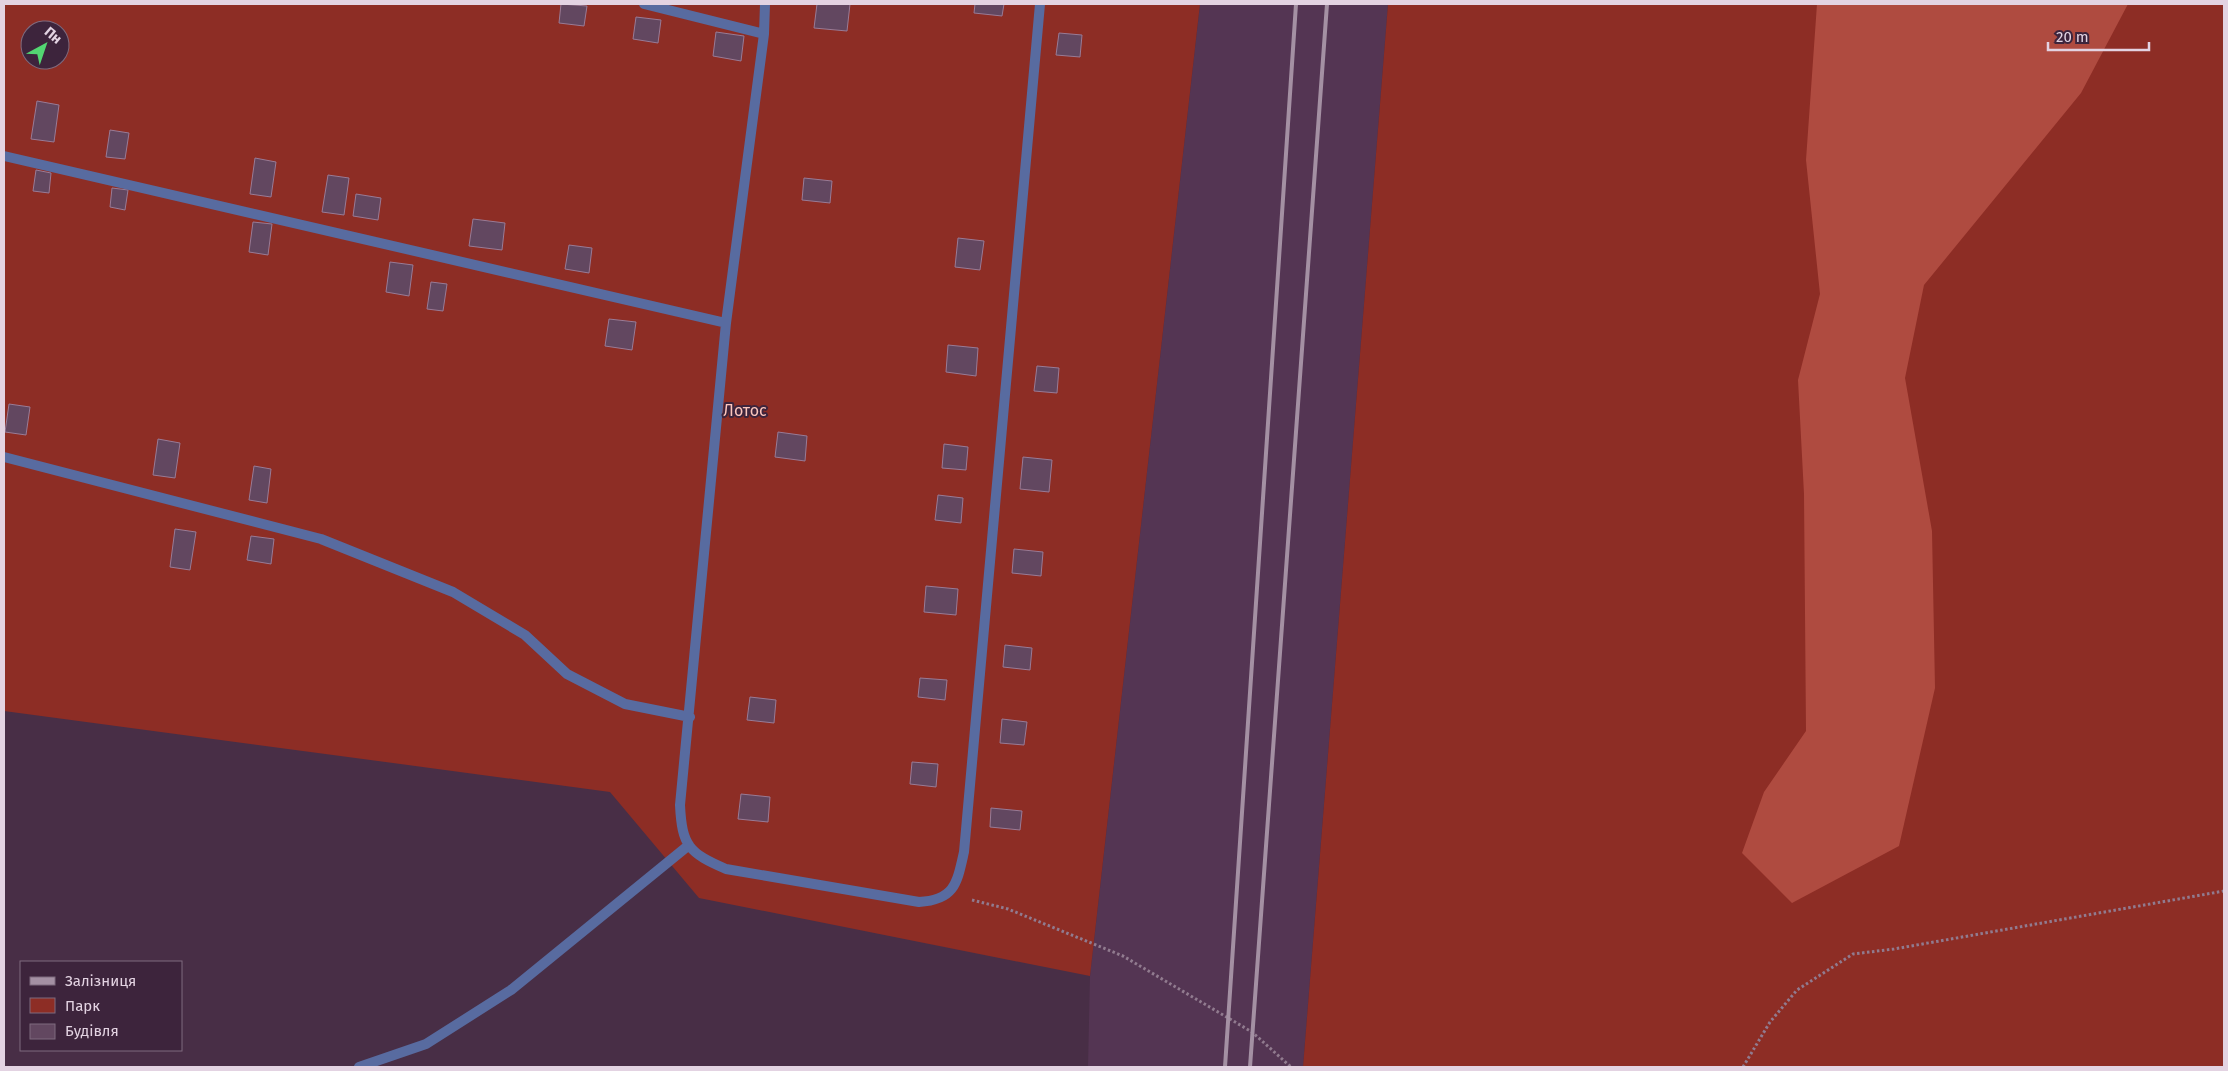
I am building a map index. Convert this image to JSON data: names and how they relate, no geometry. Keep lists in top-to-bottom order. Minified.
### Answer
{"parks":["Лотос"],"legend":["Залізниця","Парк","Будівля"],"scale_bar":"20 m","north":"top right"}
